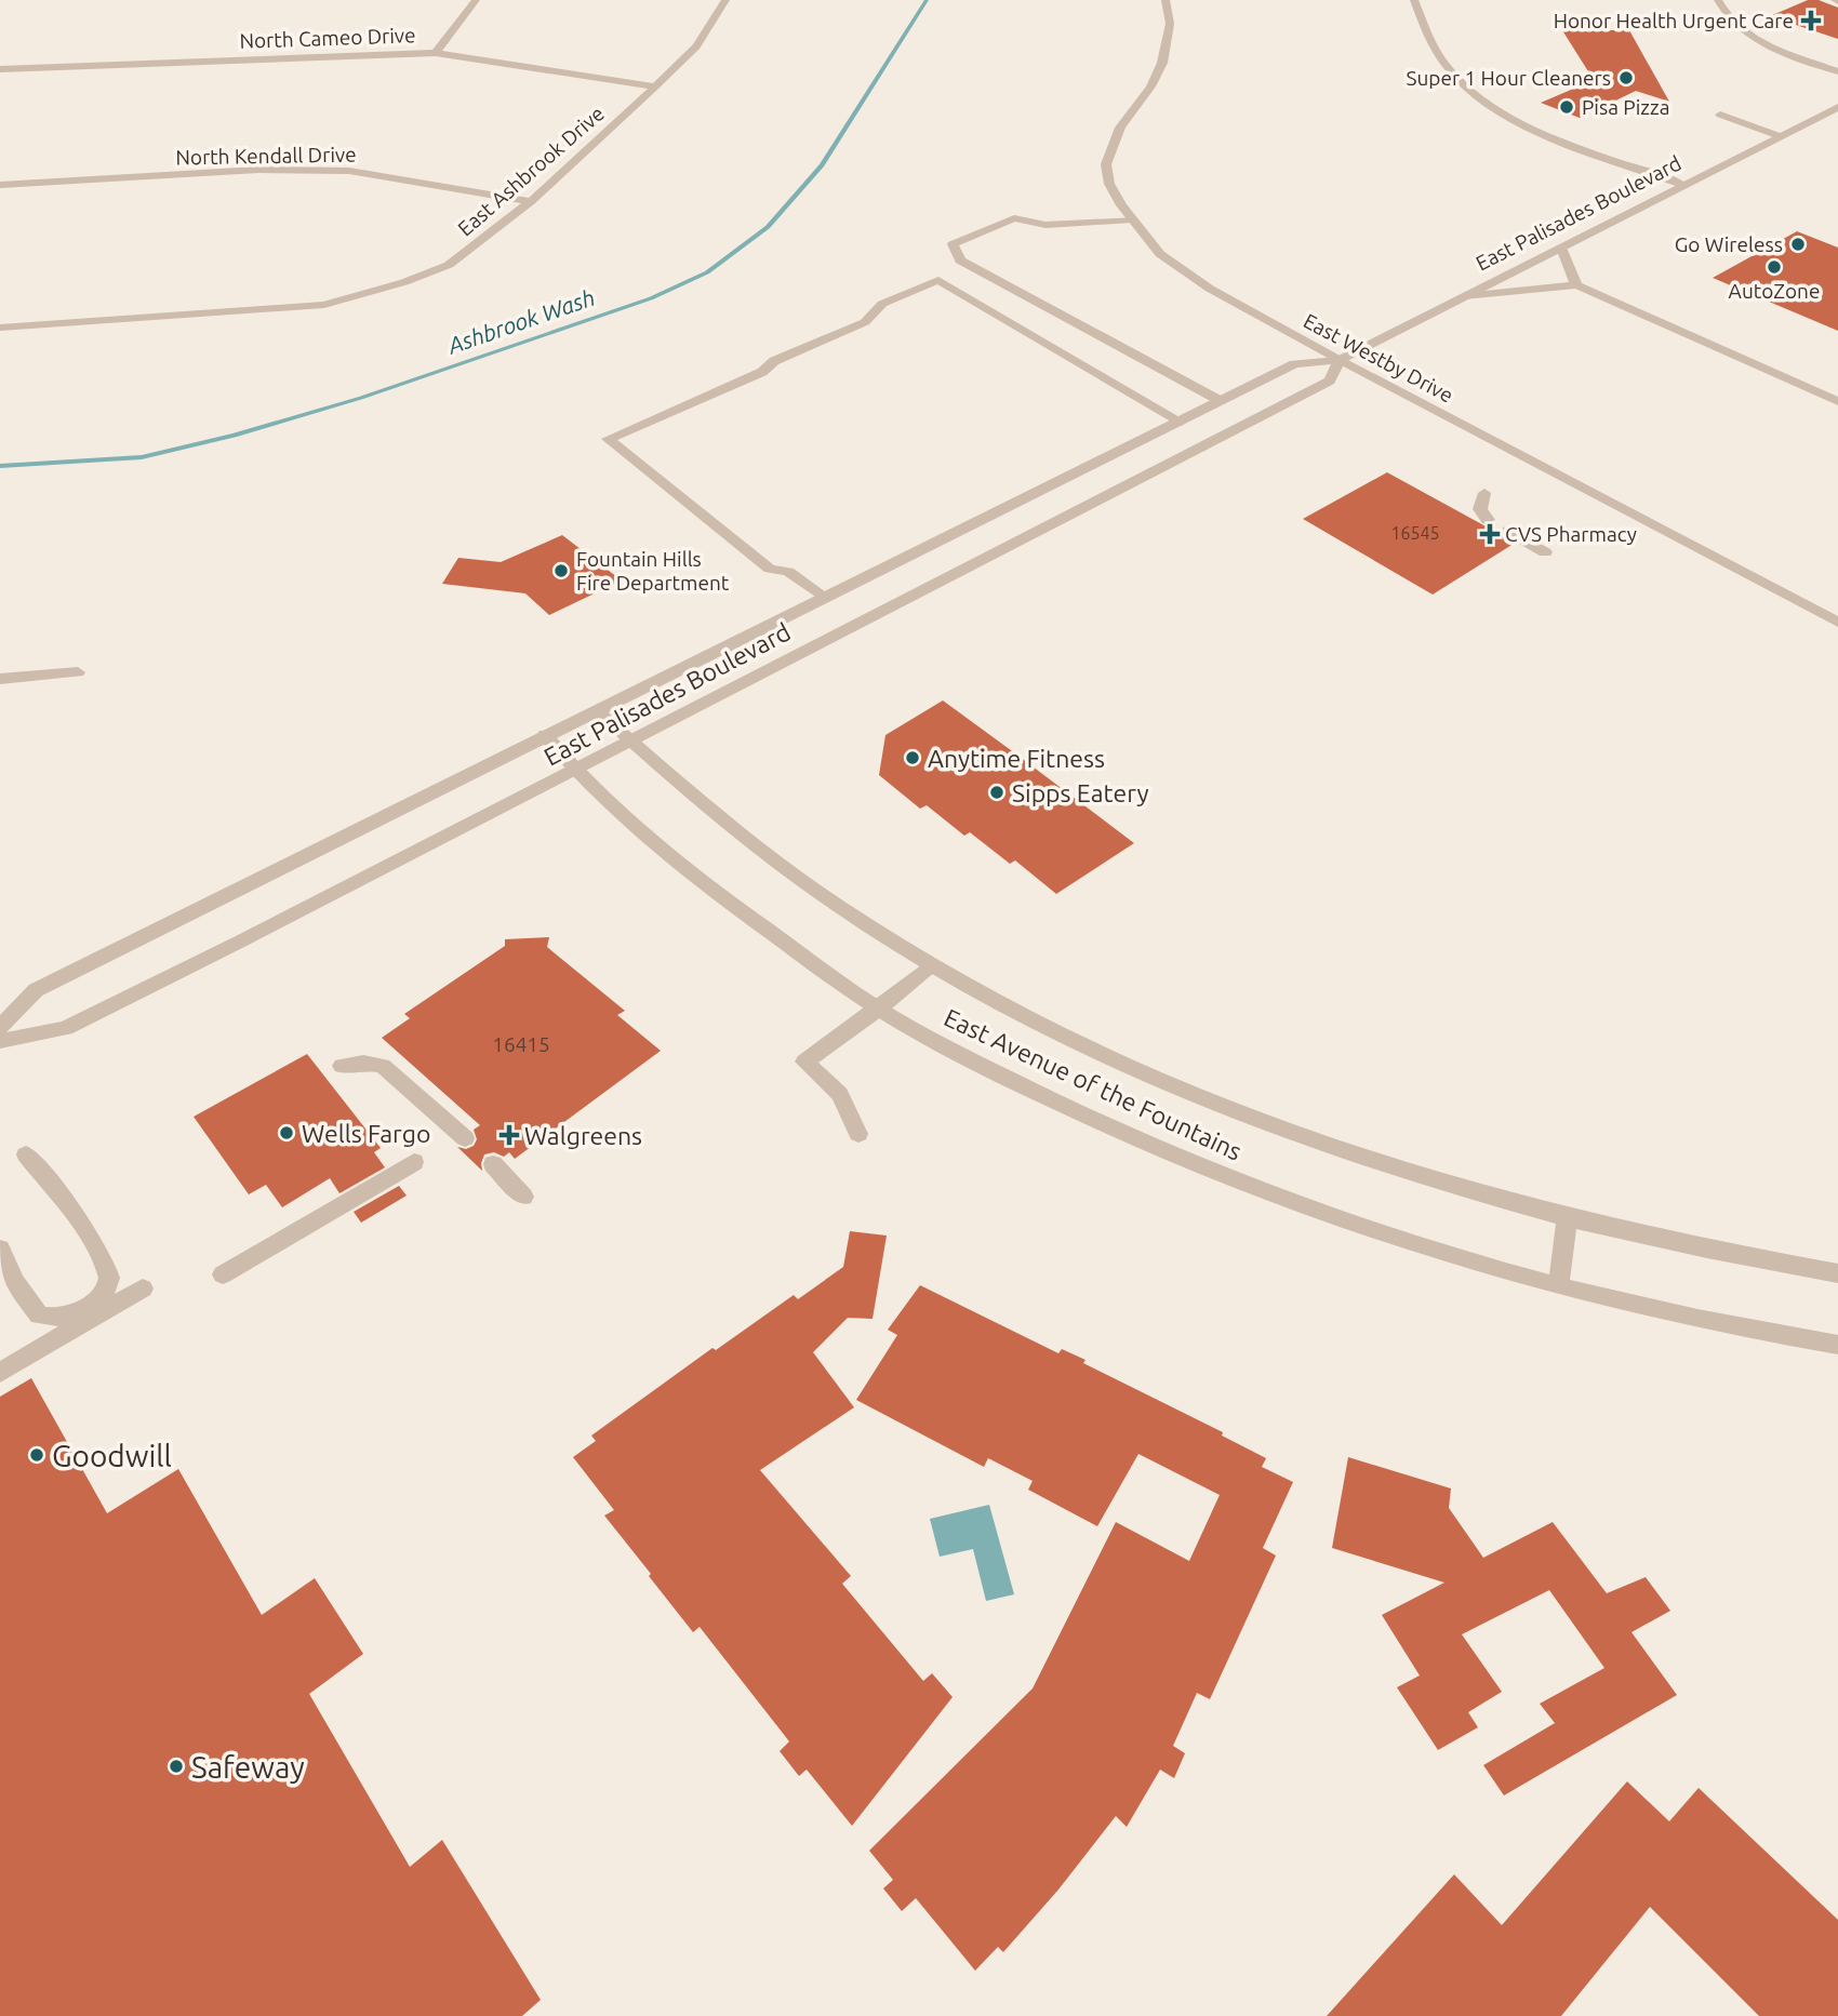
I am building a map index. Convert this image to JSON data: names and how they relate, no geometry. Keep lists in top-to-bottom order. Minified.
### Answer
{"streets":{"street":["North Cameo Drive","North Kendall Drive","East Ashbrook Drive","East Palisades Boulevard","East Westby Drive","East Avenue of the Fountains"]},"crossings":[["North Cameo Drive","East Ashbrook Drive"],["North Kendall Drive","East Ashbrook Drive"],["East Palisades Boulevard","East Westby Drive"],["East Palisades Boulevard","East Avenue of the Fountains"]],"water":["Ashbrook Wash"],"places":{"health":["Honor Health Urgent Care","CVS Pharmacy","Walgreens"],"other":["Super 1 Hour Cleaners","Pisa Pizza","Go Wireless","AutoZone","Fountain Hills Fire Department","Anytime Fitness","Sipps Eatery","Wells Fargo","Goodwill","Safeway"]},"house_numbers":["16545","16415"]}
